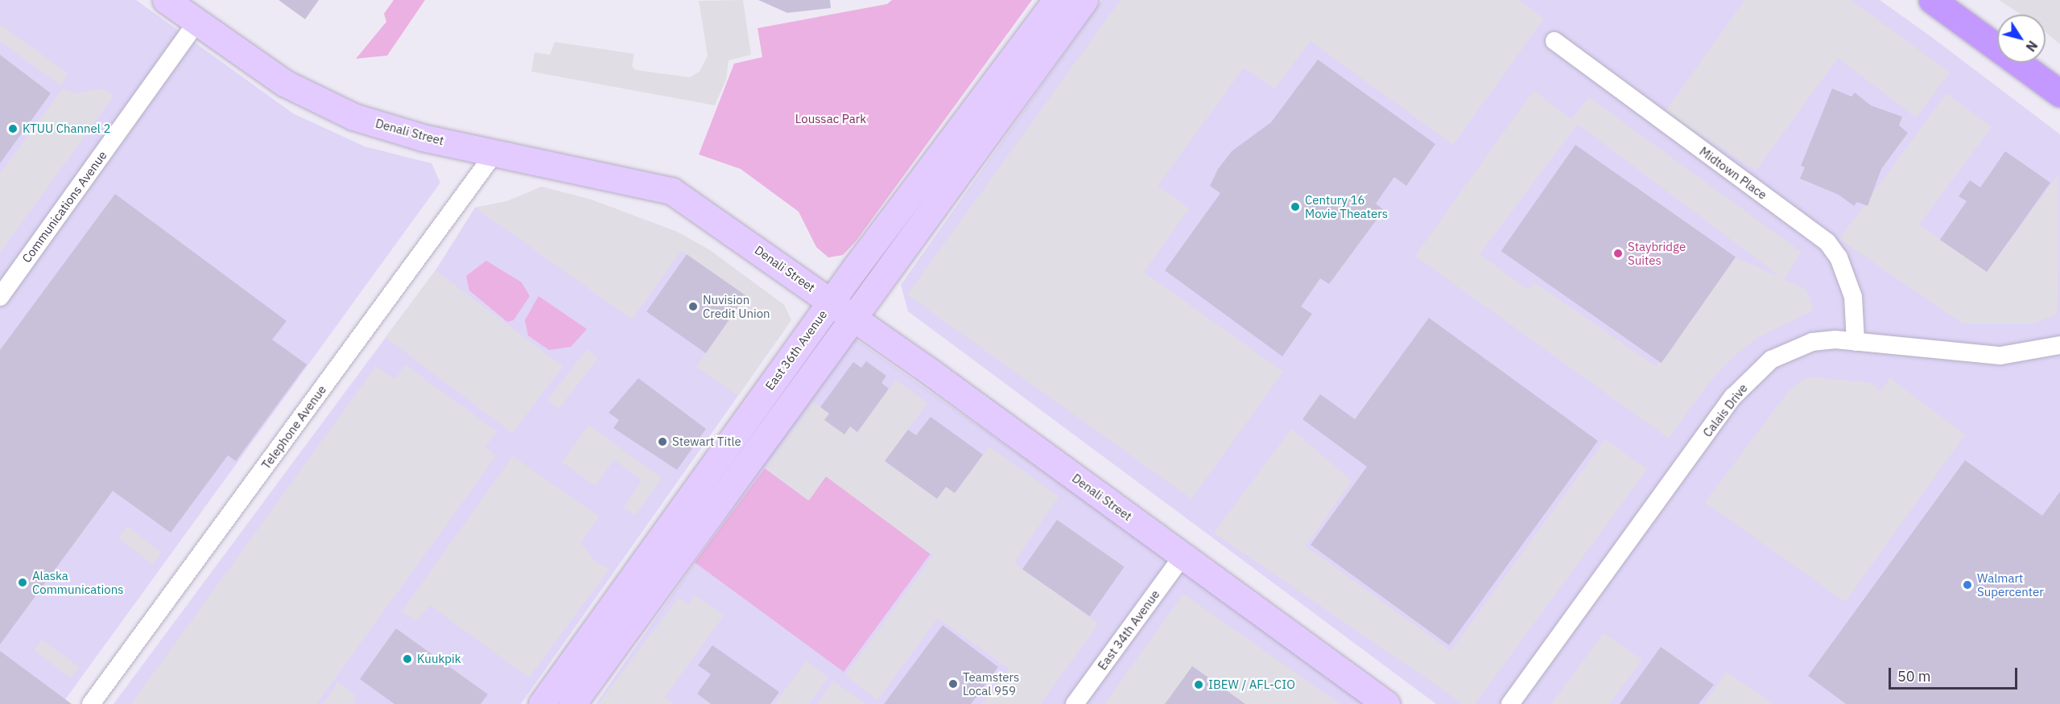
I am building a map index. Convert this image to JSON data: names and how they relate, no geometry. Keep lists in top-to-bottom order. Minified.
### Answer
{"streets":{"main road":["Denali Street","East 36th Avenue"],"street":["Midtown Place","Communications Avenue","Calais Drive","Telephone Avenue","East 34th Avenue"]},"crossings":[["Denali Street","Communications Avenue"],["Denali Street","East 36th Avenue"],["Denali Street","Telephone Avenue"],["Denali Street","East 34th Avenue"],["Midtown Place","Calais Drive"]],"parks":["Loussac Park"],"places":["KTUU Channel 2","Century 16 Movie Theaters","Staybridge Suites","Nuvision Credit Union","Stewart Title","Alaska Communications","Walmart Supercenter","Kuukpik","Teamsters Local 959","IBEW / AFL-CIO"],"scale_bar":"50 m","north":"bottom right"}
